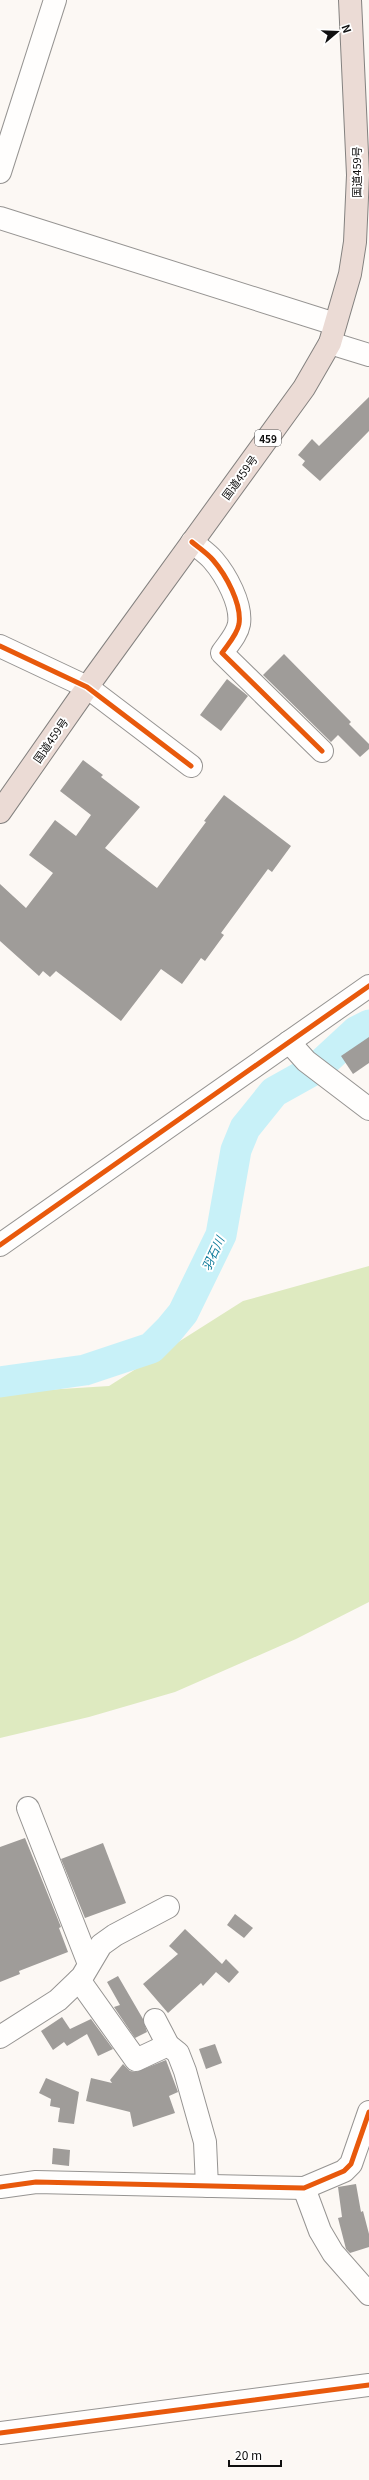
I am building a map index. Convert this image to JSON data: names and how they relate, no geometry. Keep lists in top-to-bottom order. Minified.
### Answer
{"streets":{"highway":["国道459号","459"]},"water":["羽石川"],"scale_bar":"20 m","north":"right"}
